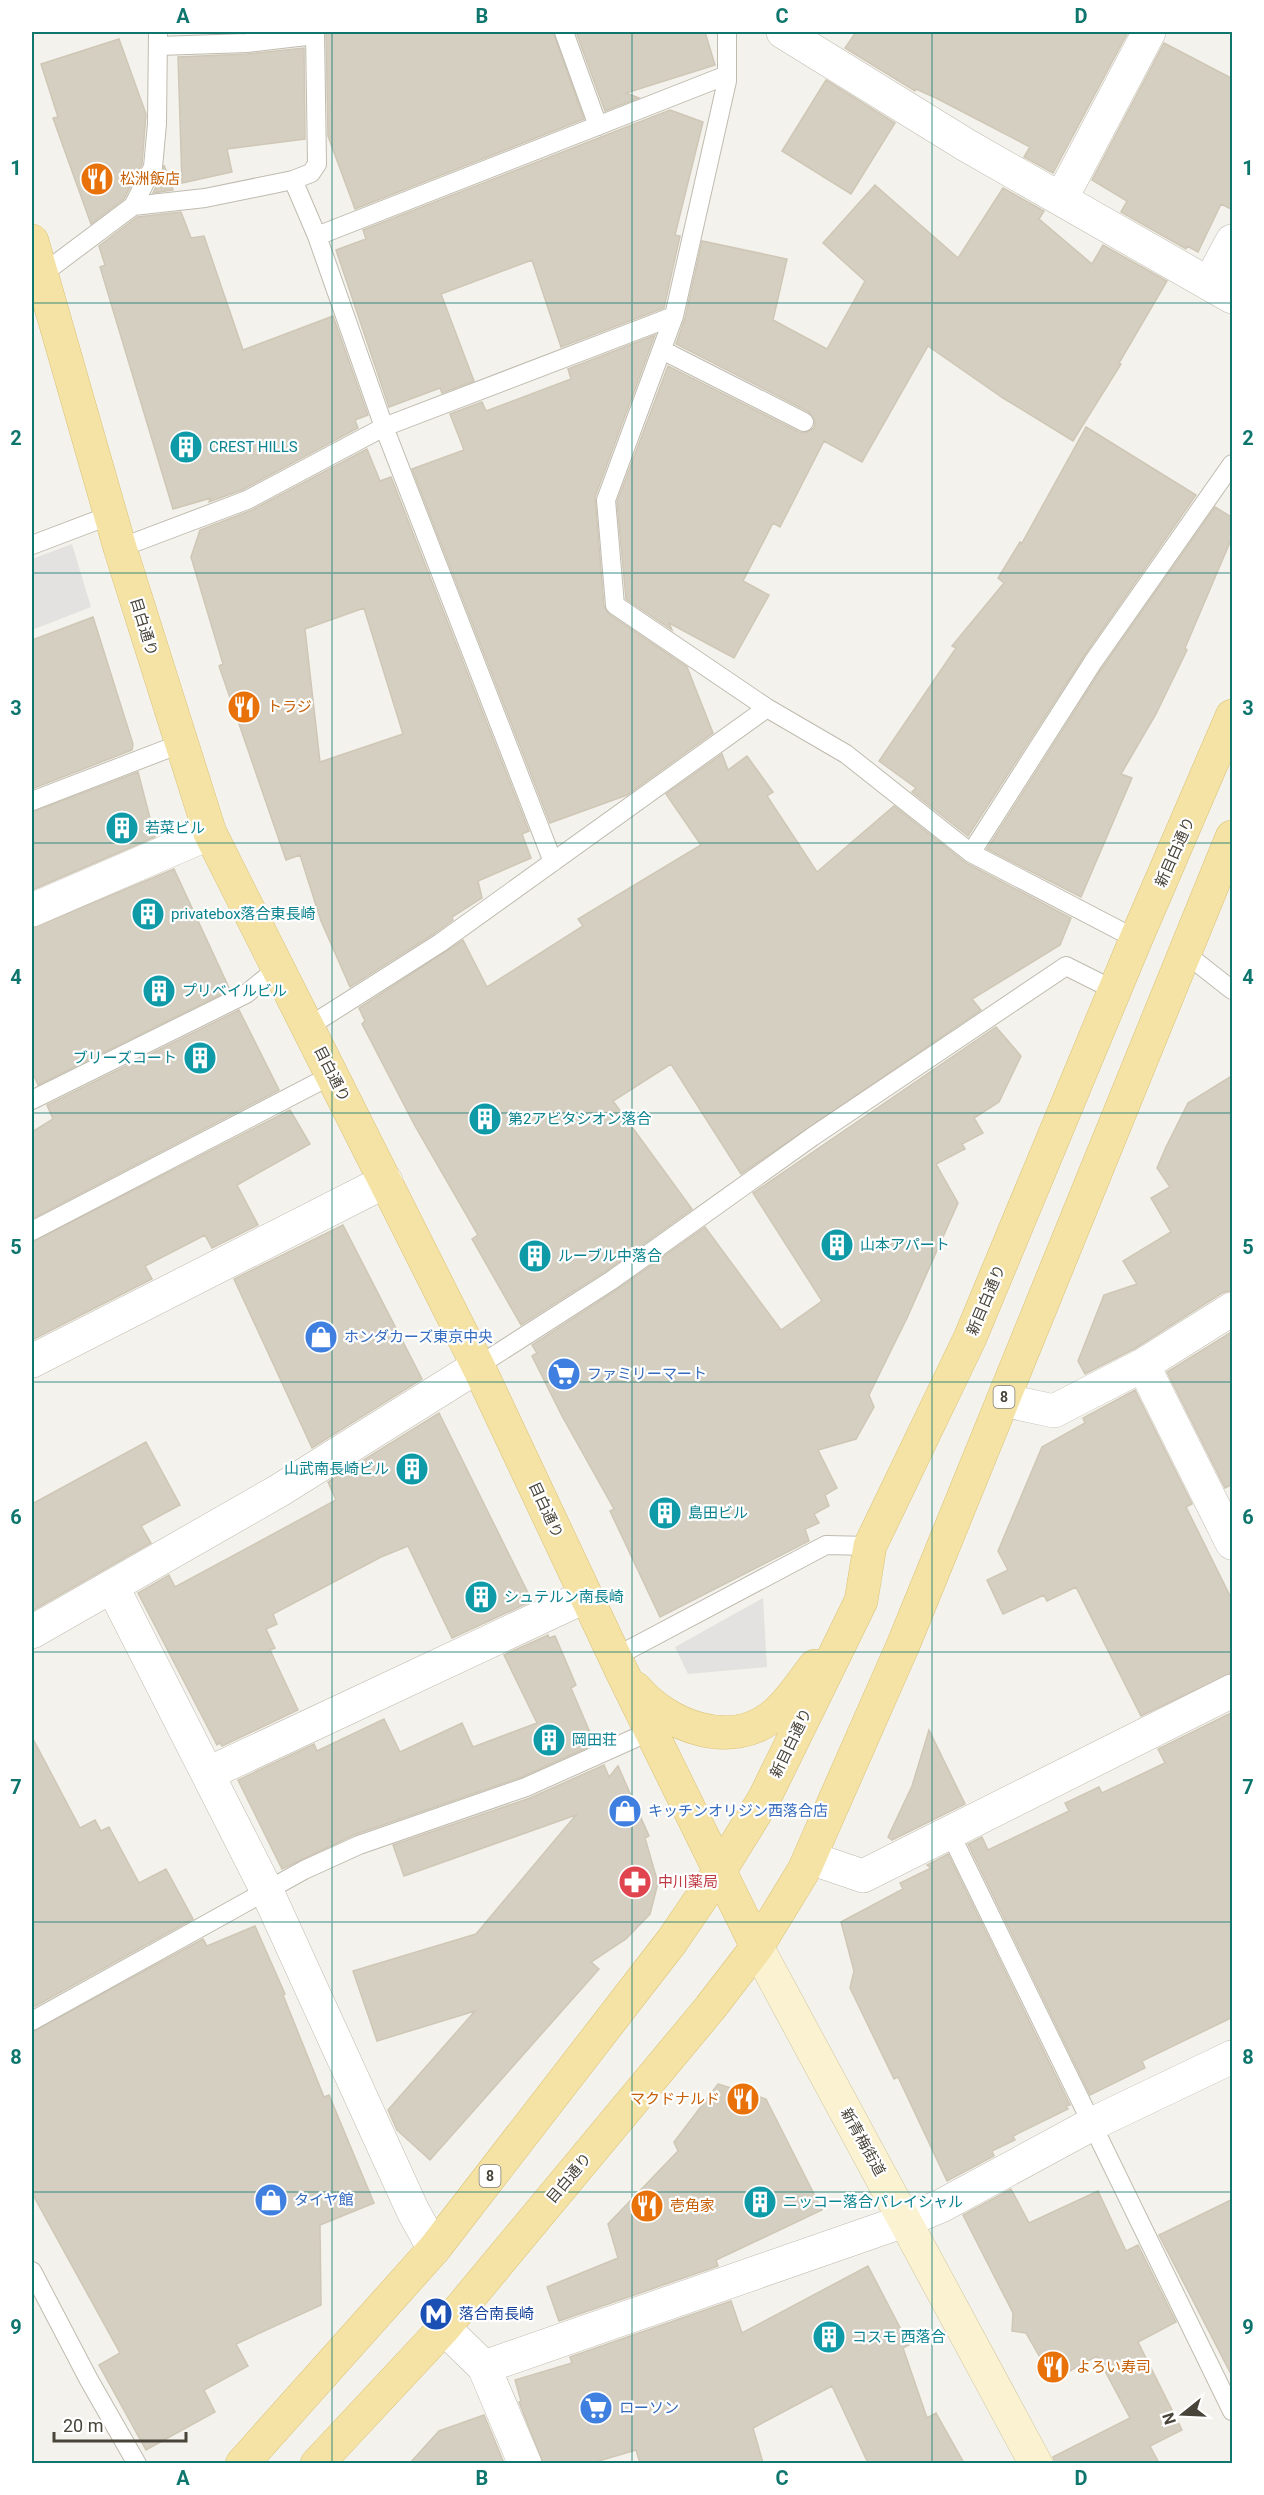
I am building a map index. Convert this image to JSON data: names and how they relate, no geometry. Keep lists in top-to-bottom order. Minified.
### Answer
{"streets":{"main road":["目白通り","新目白通り","8","新青梅街道"]},"crossings":[["目白通り","新目白通り"],["目白通り","8"],["目白通り","新青梅街道"],["新目白通り","8"],["8","新青梅街道"]],"places":{"restaurant":["松洲飯店","トラジ","マクドナルド","壱角家","よろい寿司"],"building":["CREST HILLS","若菜ビル","privatebox落合東長崎","プリベイルビル","ブリーズコート","第2アビタシオン落合","山本アパート","ルーブル中落合","山武南長崎ビル","島田ビル","シュテルン南長崎","岡田荘","ニッコー落合パレイシャル","コスモ 西落合"],"shop":["ホンダカーズ東京中央","キッチンオリジン西落合店","タイヤ館"],"supermarket":["ファミリーマート","ローソン"],"pharmacy":["中川薬局"],"metro station":["落合南長崎"]},"scale_bar":"20 m","north":"left","grid":{"columns":["A","B","C","D"],"rows":["1","2","3","4","5","6","7","8","9"]}}
